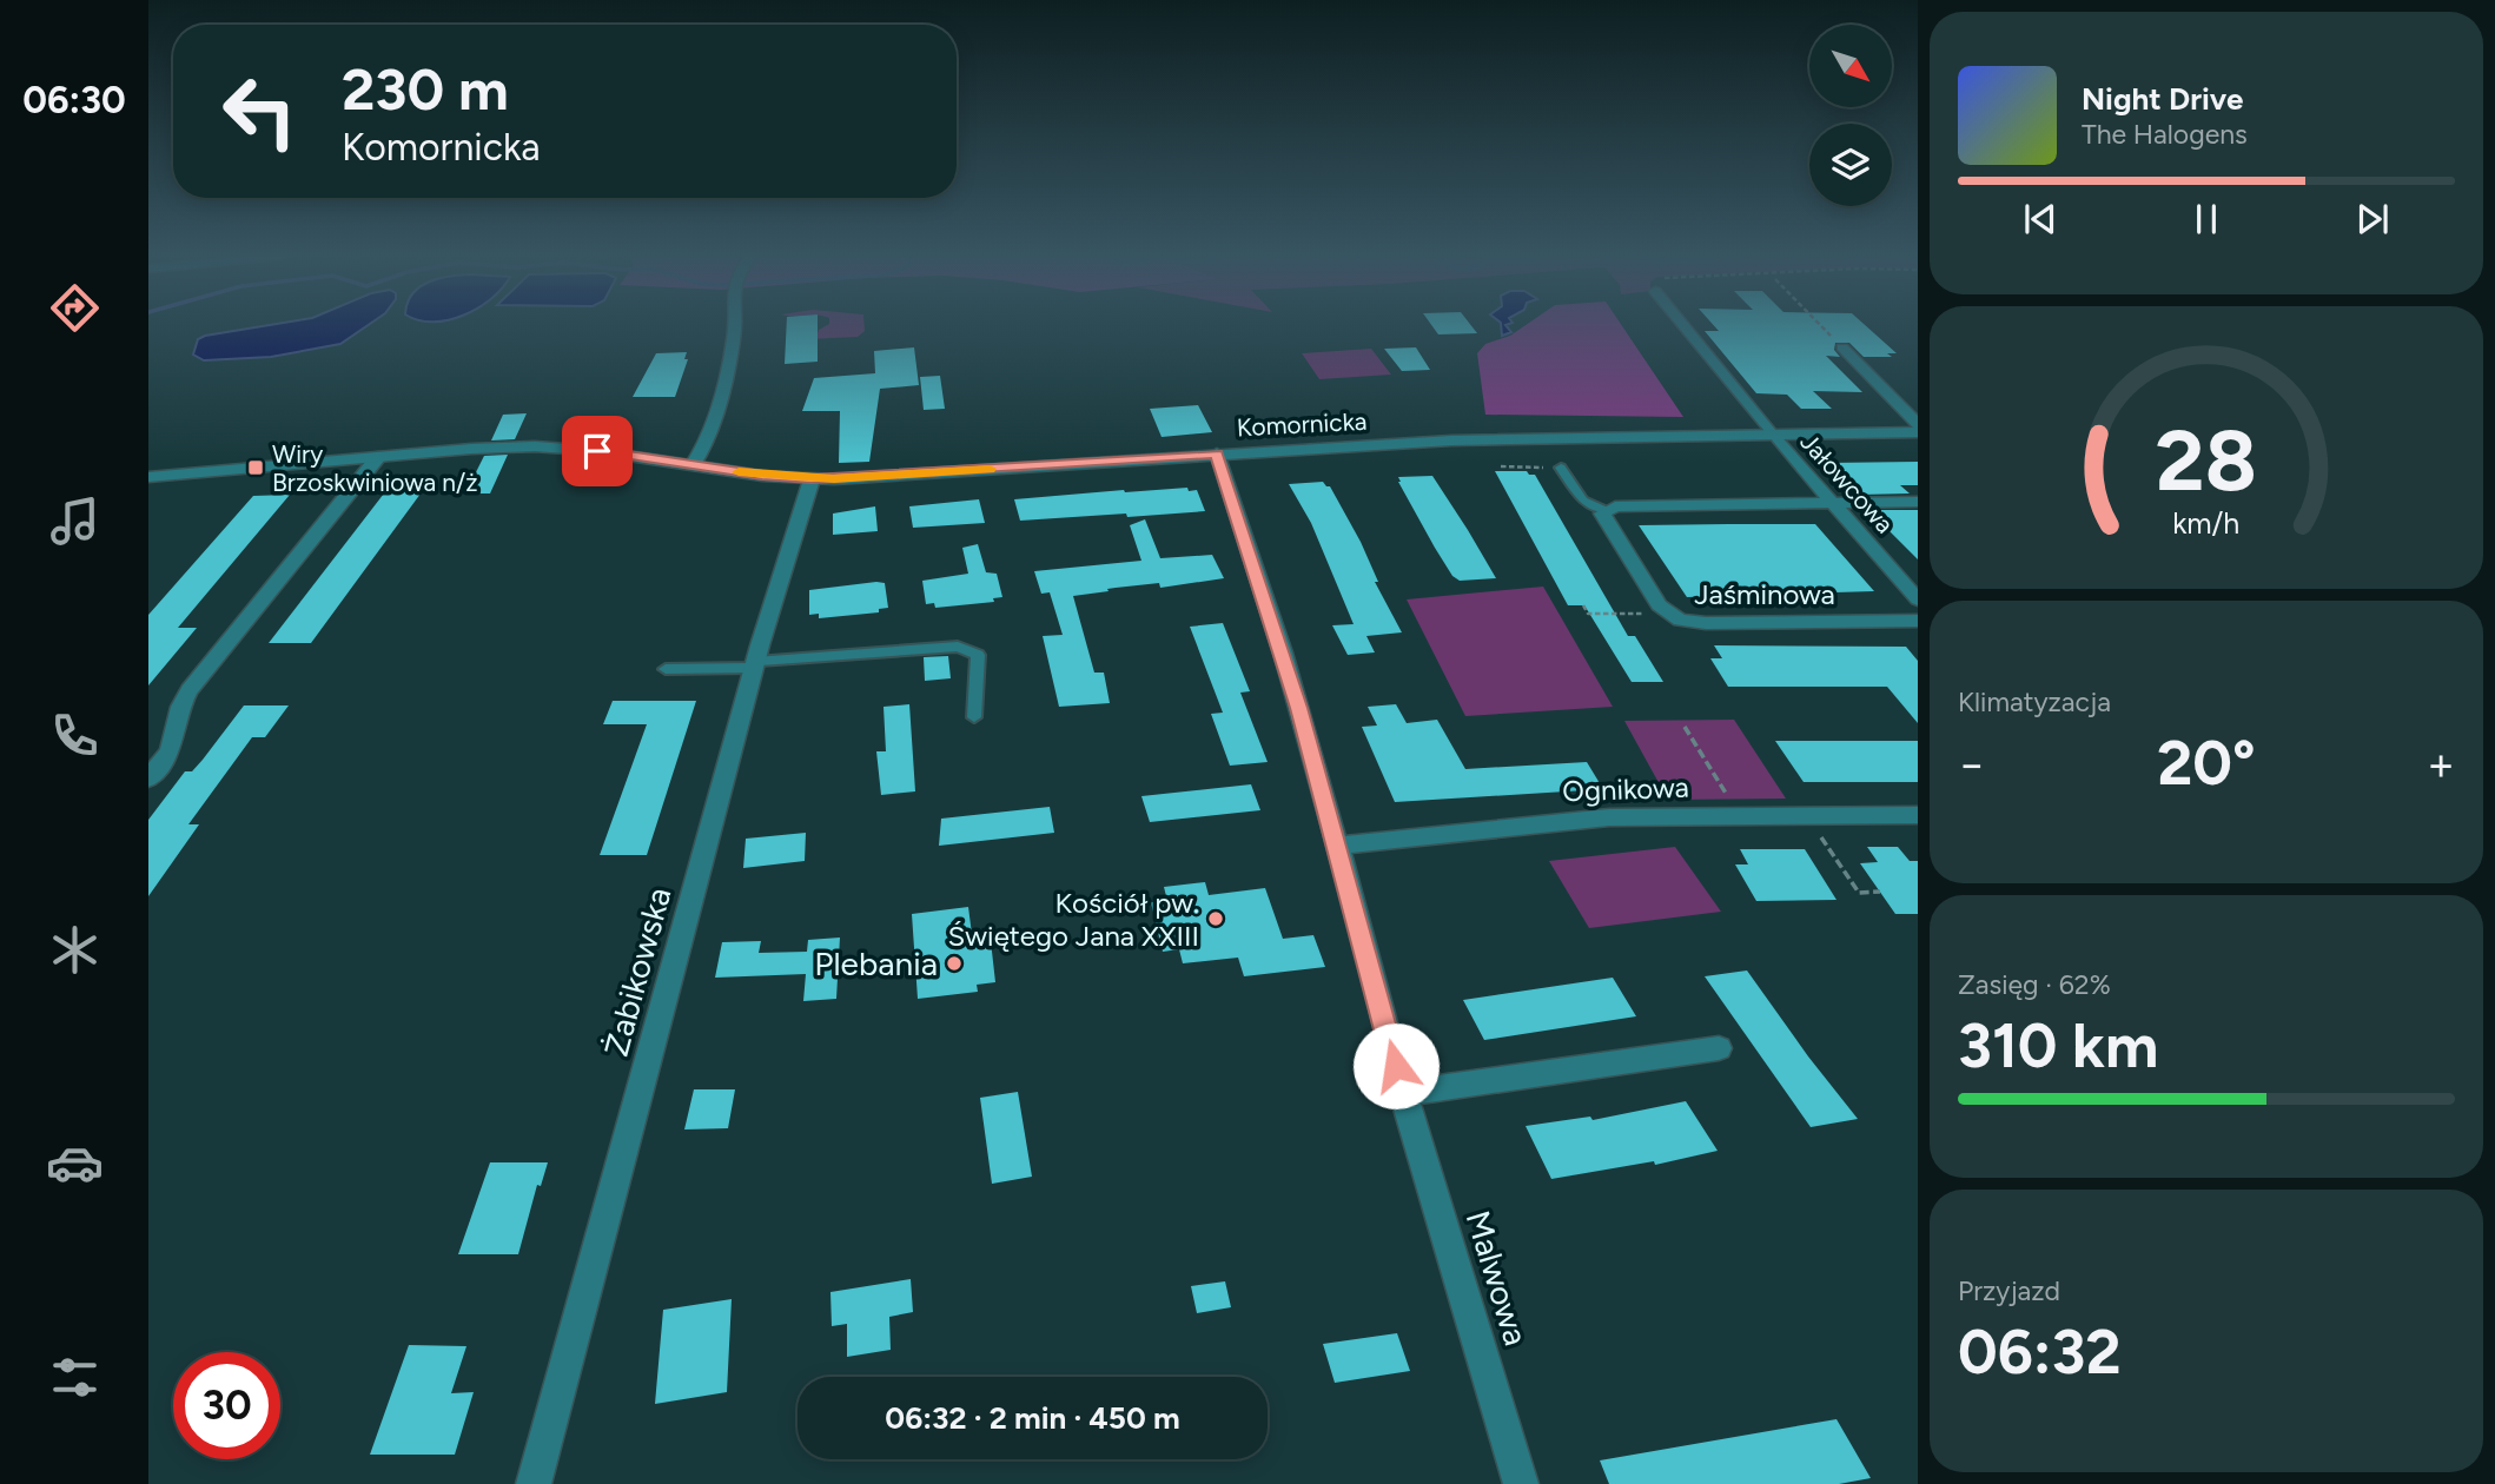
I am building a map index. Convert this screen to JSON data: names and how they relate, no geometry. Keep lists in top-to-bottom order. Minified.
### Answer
{"streets":{"street":["Komornicka","Jałowcowa","Jaśminowa","Ognikowa","Żabikowska","Malwowa"]},"crossings":[["Komornicka","Jałowcowa"],["Komornicka","Żabikowska"],["Komornicka","Malwowa"],["Ognikowa","Malwowa"]],"places":{"transit":["Wiry Brzoskwiniowa n/ż"],"other":["Kościół pw. Świętego Jana XXIII","Plebania"]},"north":"bottom right","page":{"tabs":"06:30","turn":["230 m","Komornicka"],"song":["Night Drive","The Halogens"],"tile":["Klimatyzacja",["Zasięg · 62%","310 km"],["Przyjazd","06:32"]],"heat":["−","20°","+"],"limit":"30","trip":"06:32 · 2 min · 450 m","gauge":["28","km/h"]}}
